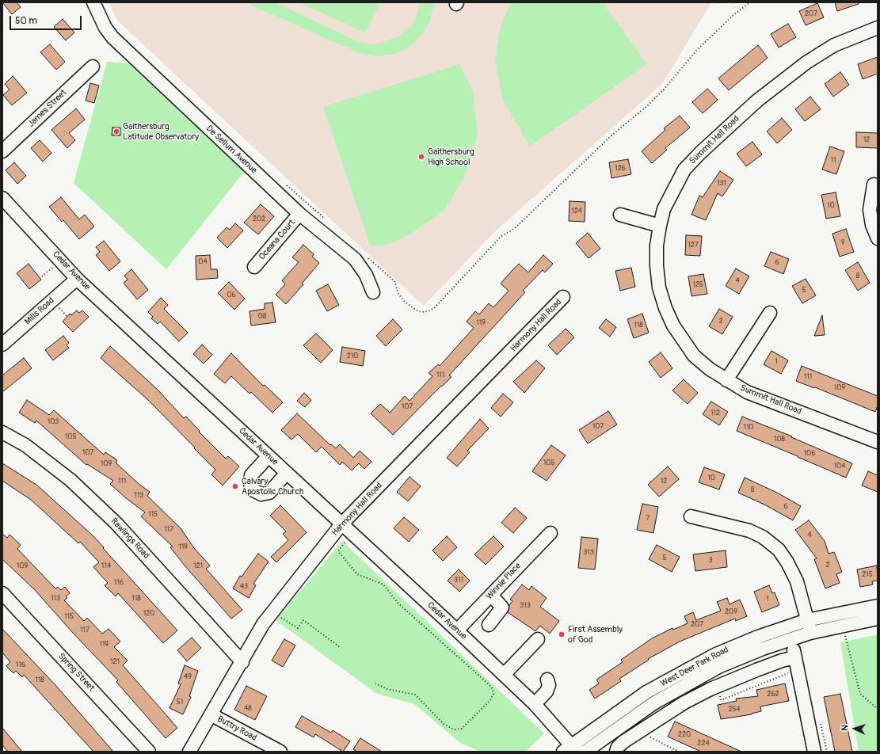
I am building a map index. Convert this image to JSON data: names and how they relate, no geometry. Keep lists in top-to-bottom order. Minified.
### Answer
{"streets":{"street":["James Street","Summit Hall Road","De Sellum Avenue","Oceana Court","Cedar Avenue","Mills Road","Harmony Hall Road","Rawlings Road","Winnie Place","West Deer Park Road","Spring Street","Buttry Road"]},"crossings":[["De Sellum Avenue","Oceana Court"],["Cedar Avenue","Mills Road"],["Cedar Avenue","Harmony Hall Road"],["Cedar Avenue","Winnie Place"],["Cedar Avenue","West Deer Park Road"],["Harmony Hall Road","Rawlings Road"],["Harmony Hall Road","Buttry Road"]],"places":["Gaithersburg Latitude Observatory","Gaithersburg High School","Calvary Apostolic Church","First Assembly of God"],"house_numbers":["207","12","11","126","131","10","124","202","9","127","04","6","8","4","125","5","06","08","2","119","118","210","1","111","111","109","107","112","103","107","110","105","108","107","106","105","109","104","10","111","12","8","113","6","115","7","117","4","119","313","5","3","2","109","114","121","215","311","116","43","113","118","1","313","209","120","115","207","117","119","121","116","49","118","262","51","48","254","220","224"],"scale_bar":"50 m","north":"left"}
